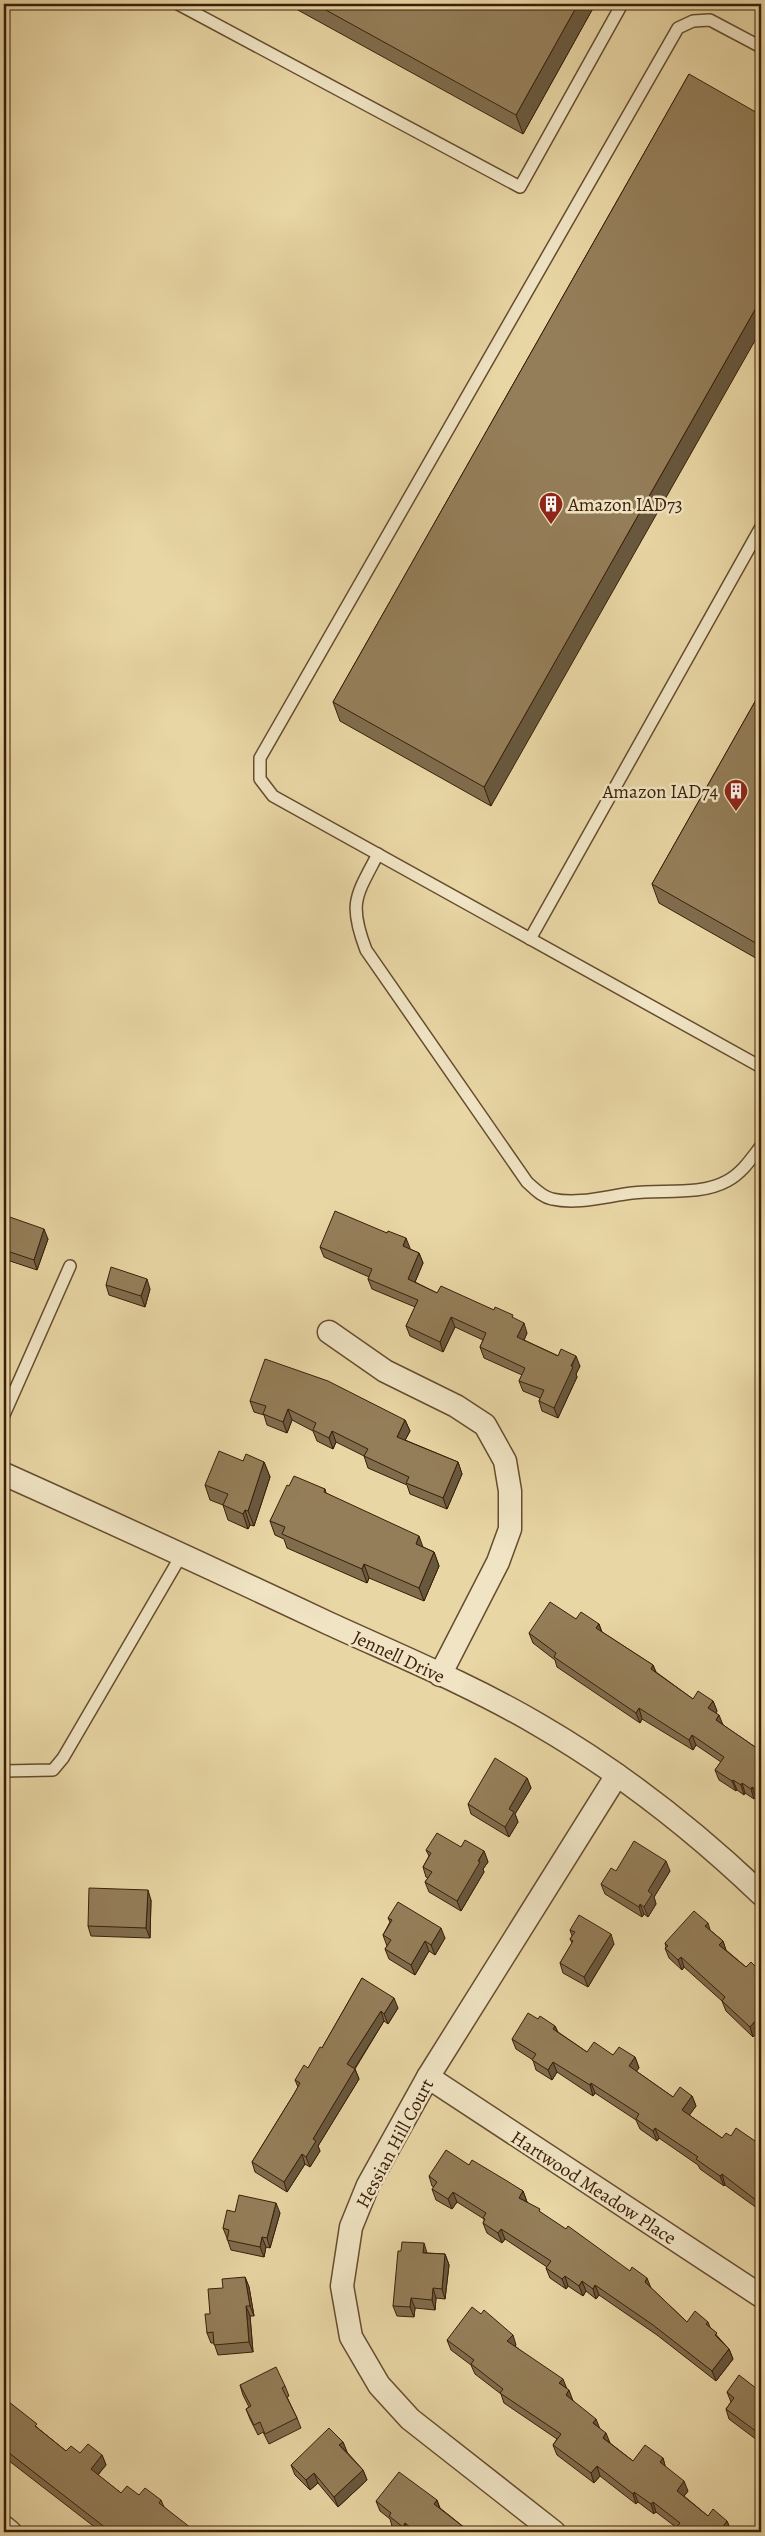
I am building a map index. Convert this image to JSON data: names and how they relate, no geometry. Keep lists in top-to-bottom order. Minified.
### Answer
{"streets":{"street":["Jennell Drive","Hessian Hill Court","Hartwood Meadow Place"]},"crossings":[["Jennell Drive","Hessian Hill Court"],["Hessian Hill Court","Hartwood Meadow Place"]],"places":{"building":["Amazon IAD73","Amazon IAD74"]}}
